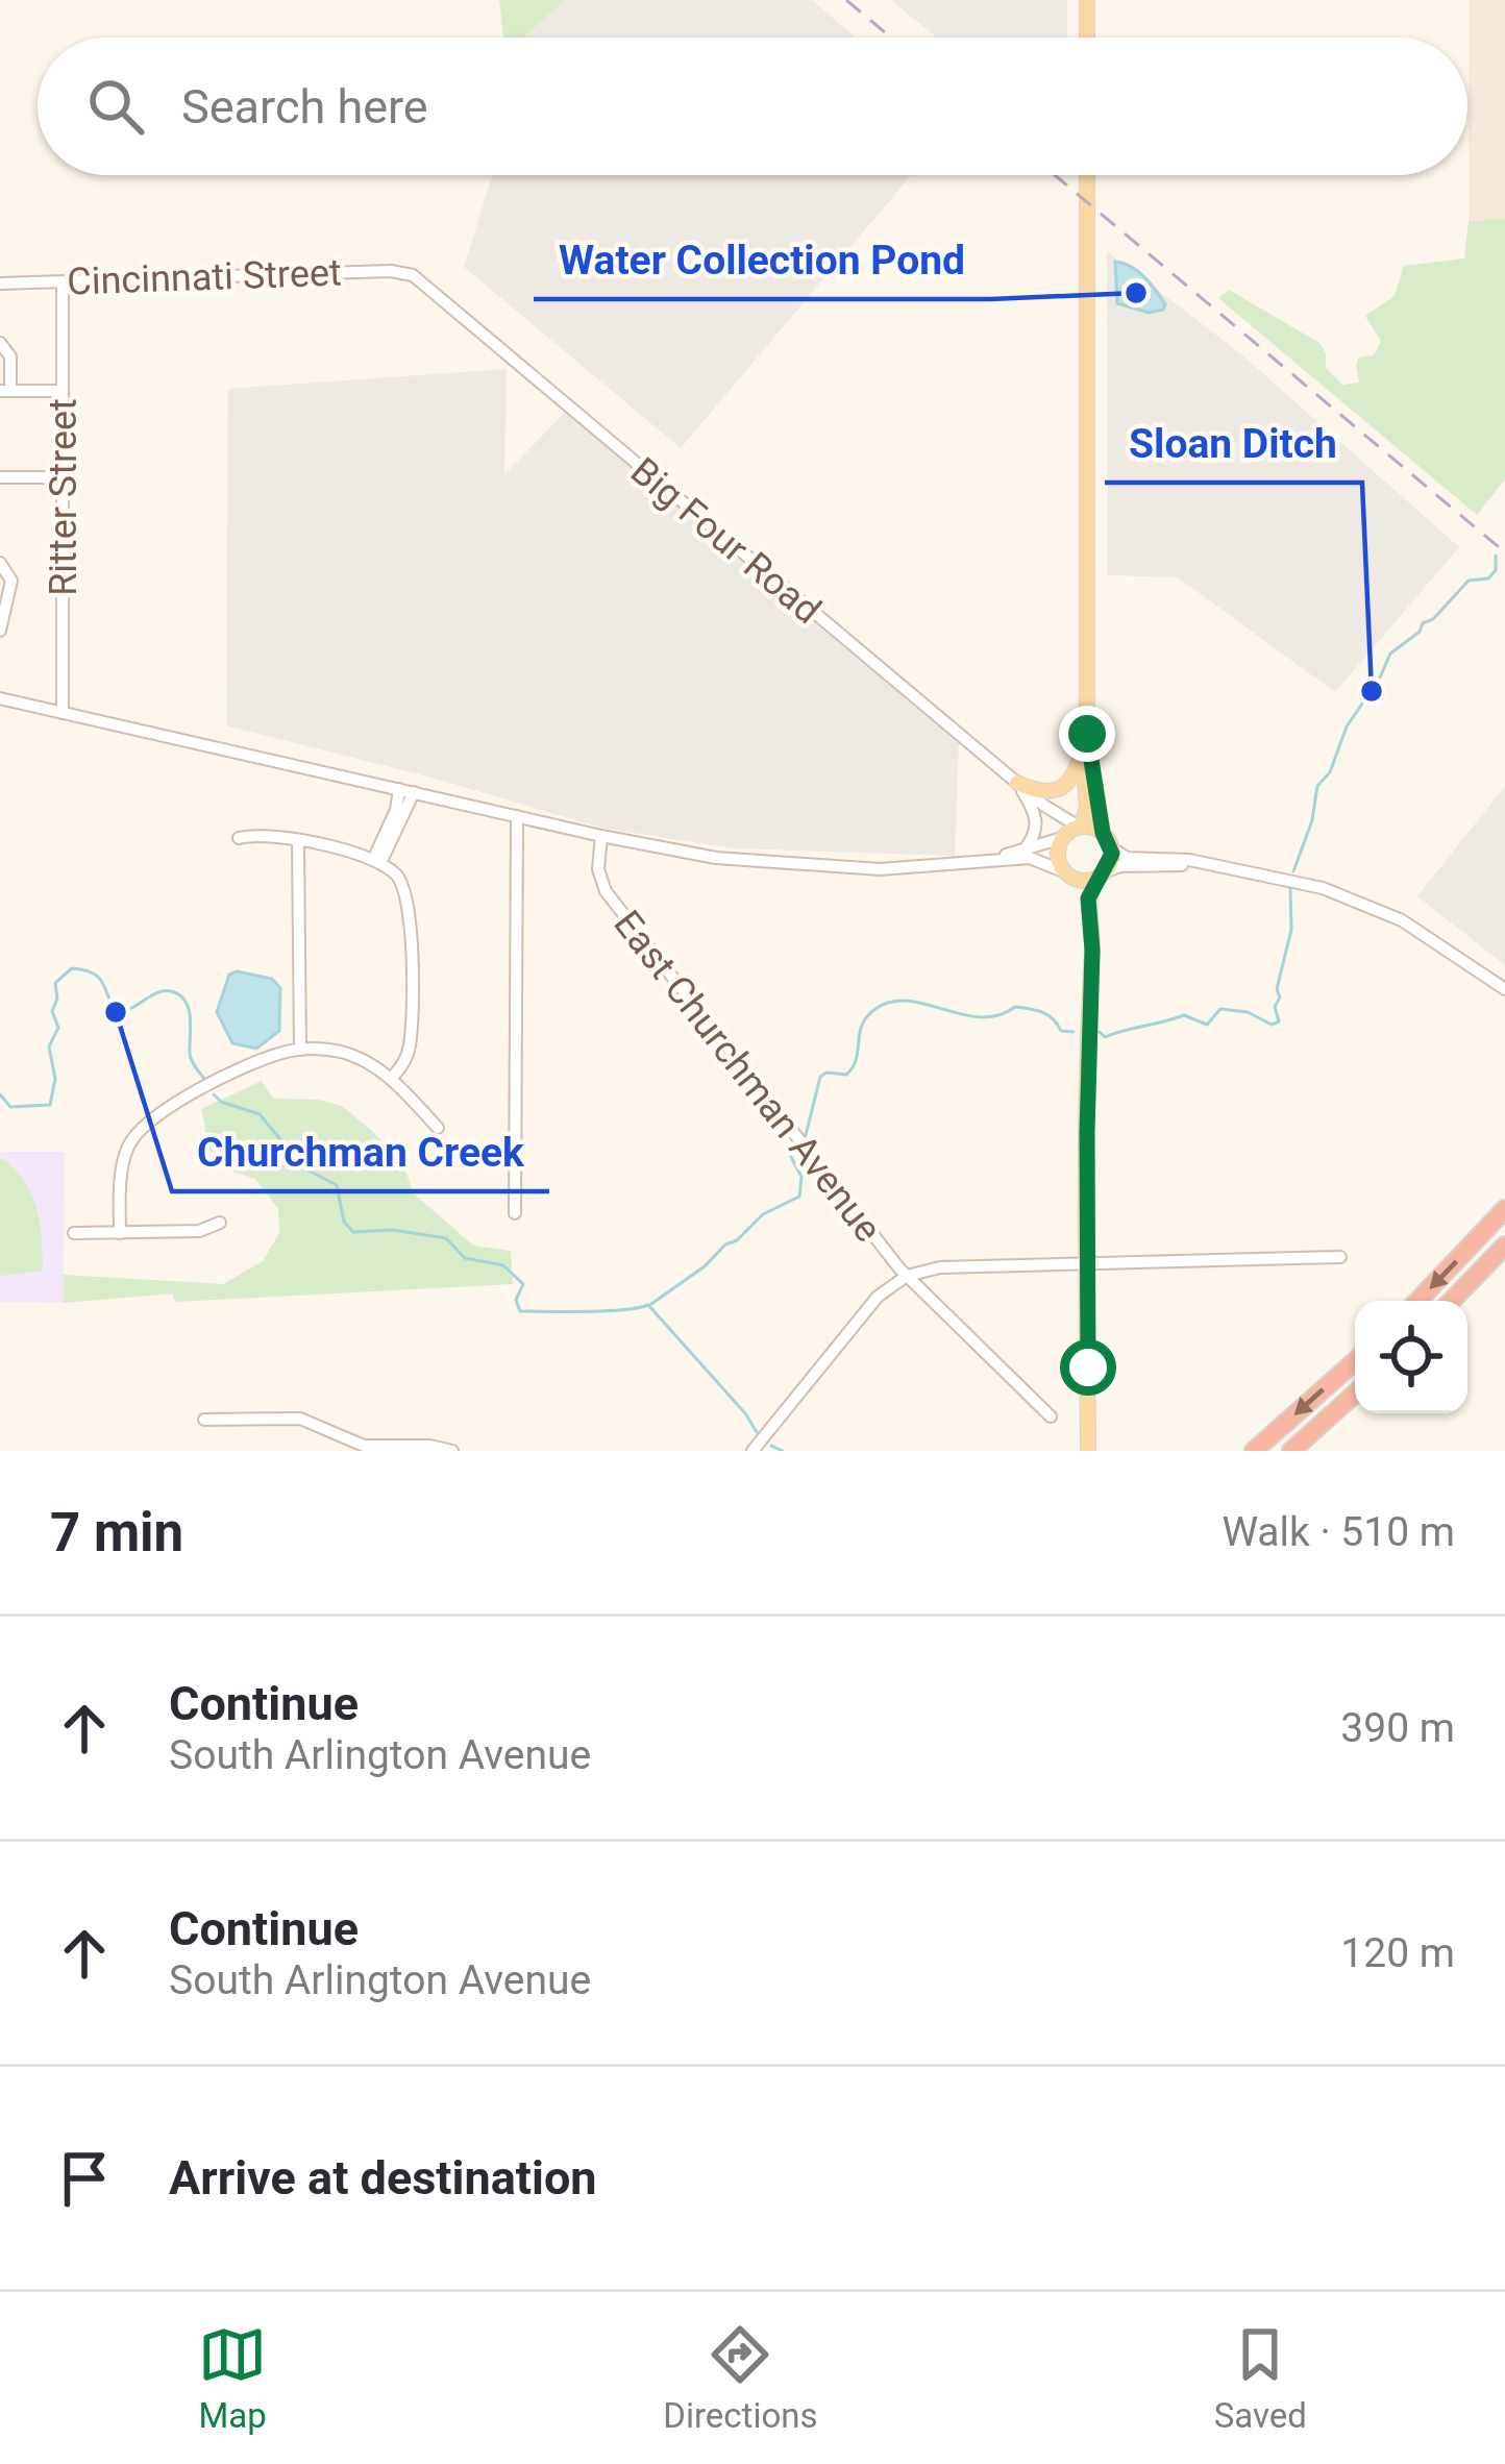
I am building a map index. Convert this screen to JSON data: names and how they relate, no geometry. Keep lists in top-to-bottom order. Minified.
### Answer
{"streets":{"street":["Cincinnati Street","Ritter Street","Big Four Road","East Churchman Avenue"]},"crossings":[["Cincinnati Street","Ritter Street"],["Cincinnati Street","Big Four Road"]],"places":["Water Collection Pond","Sloan Ditch","Churchman Creek"],"page":{"search":"Search here","heading":["7 min","Walk · 510 m"],"list":[["Continue","South Arlington Avenue","390 m"],["Continue","South Arlington Avenue","120 m"],"Arrive at destination"],"nav":["Map","Directions","Saved"]}}
